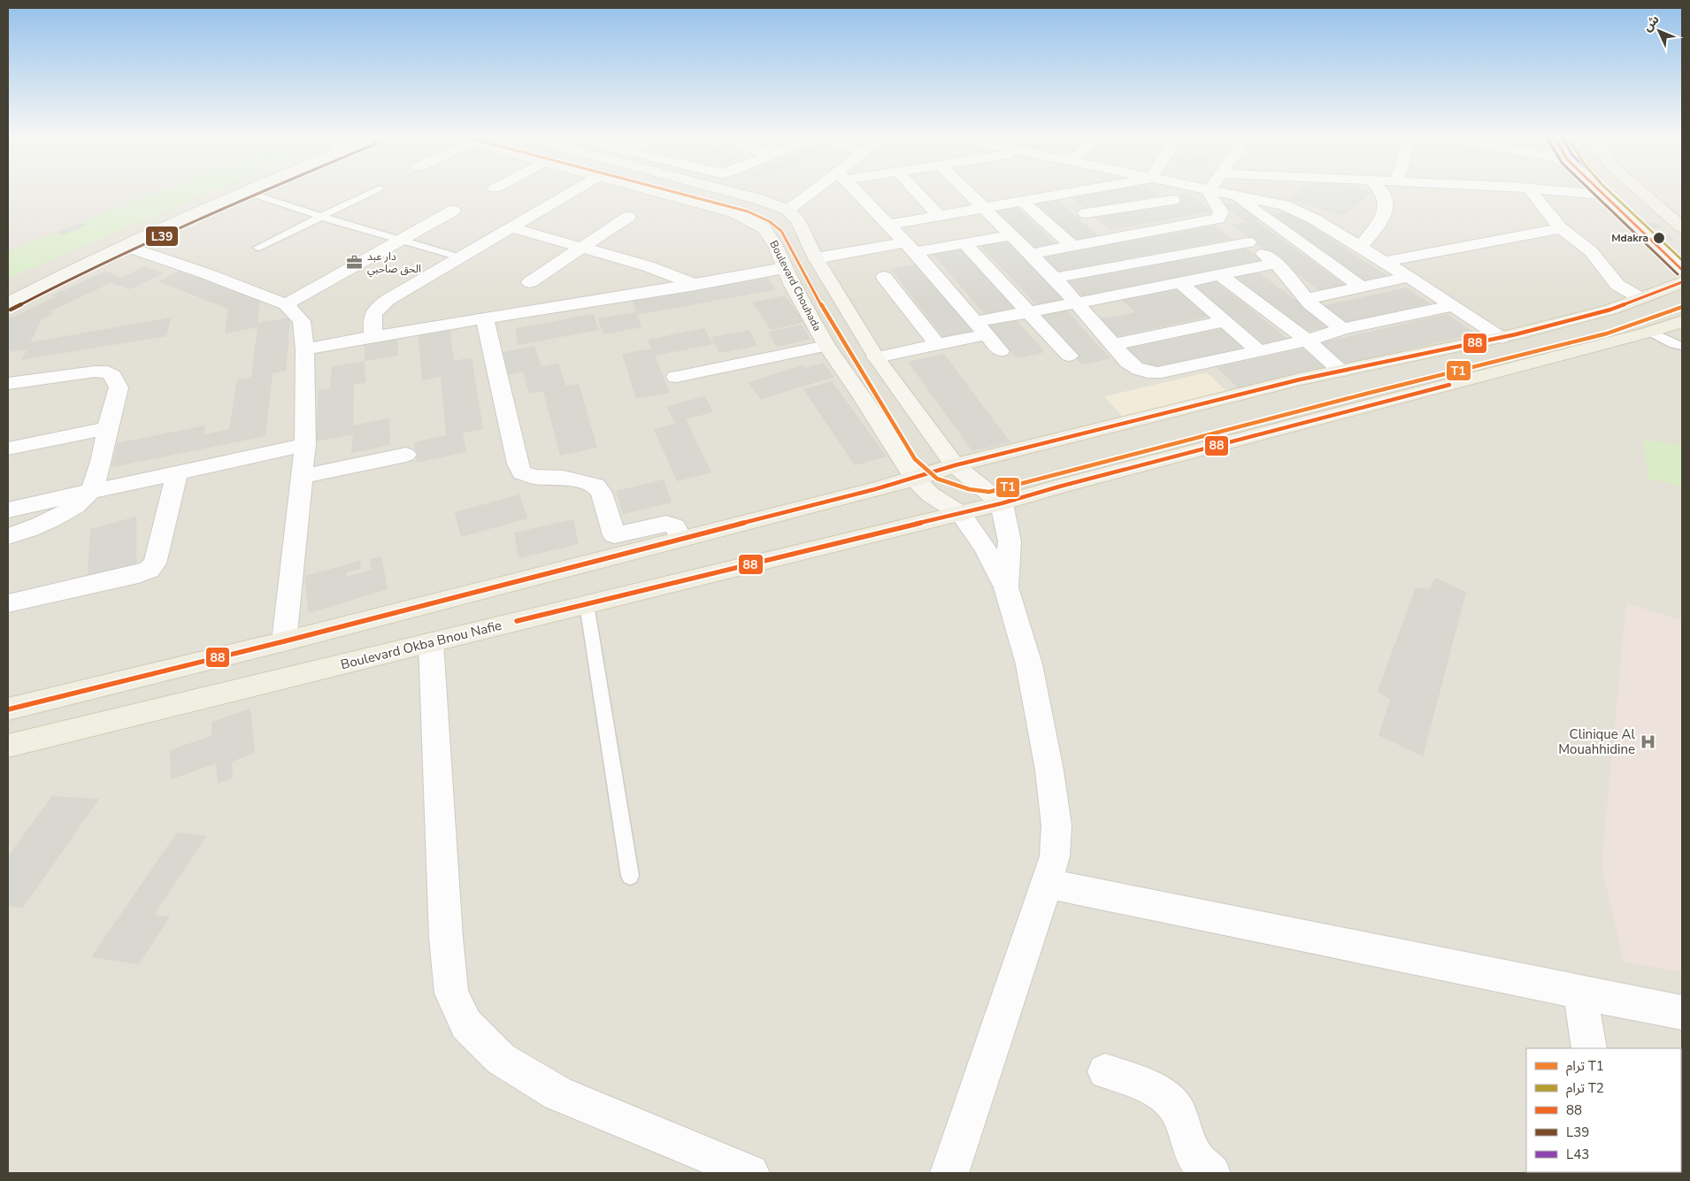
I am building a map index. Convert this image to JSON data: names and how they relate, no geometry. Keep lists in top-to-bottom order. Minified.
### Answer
{"streets":{"main road":["Boulevard Okba Bnou Nafie"],"street":["Boulevard Chouhada"]},"crossings":[["Boulevard Chouhada","Boulevard Okba Bnou Nafie"]],"places":{"other":["Mdakra"],"office":["دار عبد الحق صاحبي"],"hospital":["Clinique Al Mouahhidine"]},"lines":["tram line T1","tram line T2","transit line 88","transit line L39","transit line L43"],"legend":["ترام T1","ترام T2","88","L39","L43"],"north":"top left"}
